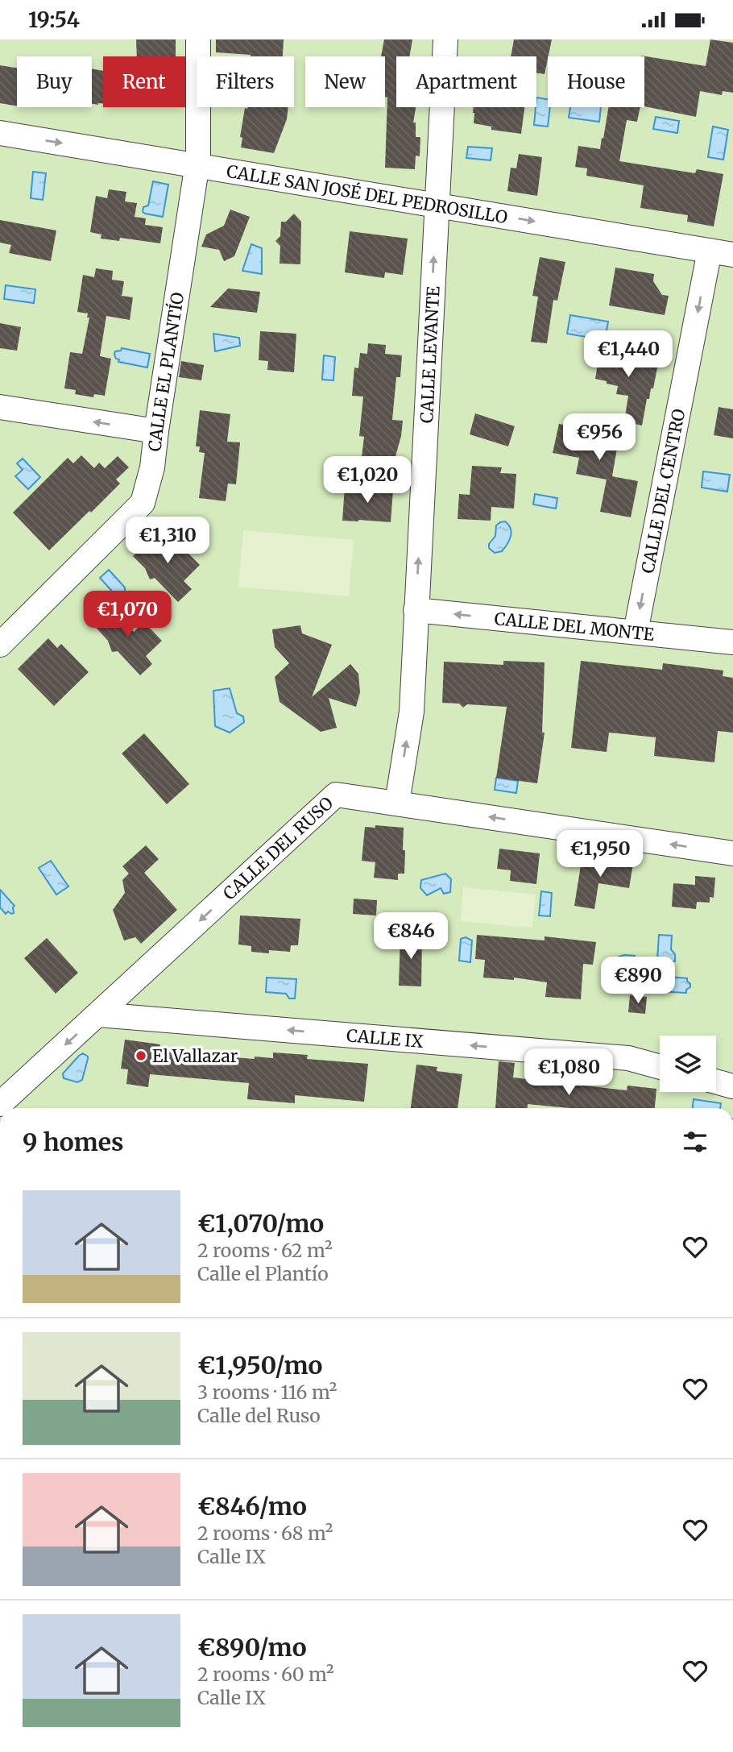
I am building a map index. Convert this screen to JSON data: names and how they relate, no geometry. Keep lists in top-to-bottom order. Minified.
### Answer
{"streets":{"street":["CALLE SAN JOSÉ DEL PEDROSILLO","CALLE LEVANTE","CALLE EL PLANTÍO","CALLE DEL CENTRO","CALLE DEL MONTE","CALLE DEL RUSO","CALLE IX"]},"crossings":[["CALLE SAN JOSÉ DEL PEDROSILLO","CALLE LEVANTE"],["CALLE SAN JOSÉ DEL PEDROSILLO","CALLE EL PLANTÍO"],["CALLE SAN JOSÉ DEL PEDROSILLO","CALLE DEL CENTRO"],["CALLE LEVANTE","CALLE DEL MONTE"],["CALLE LEVANTE","CALLE DEL RUSO"],["CALLE DEL CENTRO","CALLE DEL MONTE"],["CALLE DEL RUSO","CALLE IX"]],"one_way":["CALLE SAN JOSÉ DEL PEDROSILLO","CALLE LEVANTE","CALLE DEL CENTRO","CALLE DEL MONTE","CALLE DEL RUSO","CALLE IX"],"places":["El Vallazar"],"page":{"status":"19:54","chip":["Buy","Rent","Filters","New","Apartment","House"],"price":["€1,440","€956","€1,020","€1,310","€1,070","€1,950","€846","€890","€1,080"],"heading":"9 homes","list":[{"name":"€1,070/mo","note":"2 rooms · 62 m² · Calle el Plantío"},{"name":"€1,950/mo","note":"3 rooms · 116 m² · Calle del Ruso"},{"name":"€846/mo","note":"2 rooms · 68 m² · Calle IX"},{"name":"€890/mo","note":"2 rooms · 60 m² · Calle IX"}]}}
